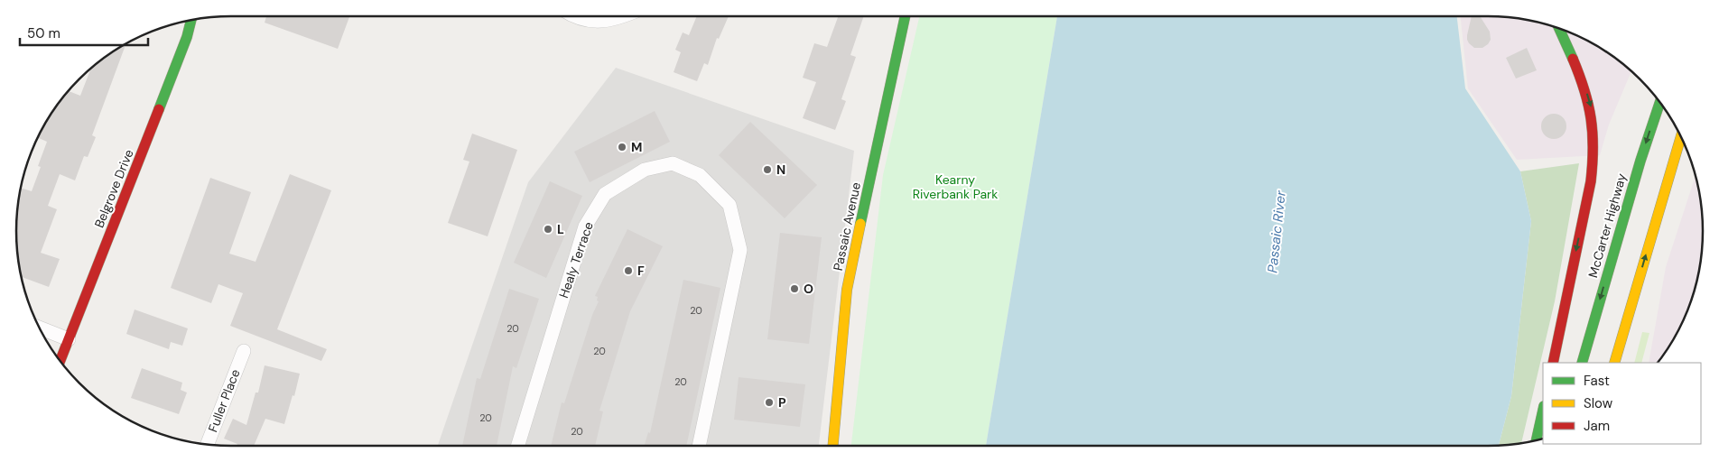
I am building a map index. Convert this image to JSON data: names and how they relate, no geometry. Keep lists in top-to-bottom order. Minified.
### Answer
{"streets":{"main road":["Belgrove Drive","McCarter Highway","Passaic Avenue"],"street":["Healy Terrace","Fuller Place"]},"water":["Passaic River"],"parks":["Kearny Riverbank Park"],"places":["M","N","L","F","O","P"],"house_numbers":["20","20","20","20","20","20"],"legend":["Fast","Slow","Jam"],"scale_bar":"50 m"}
